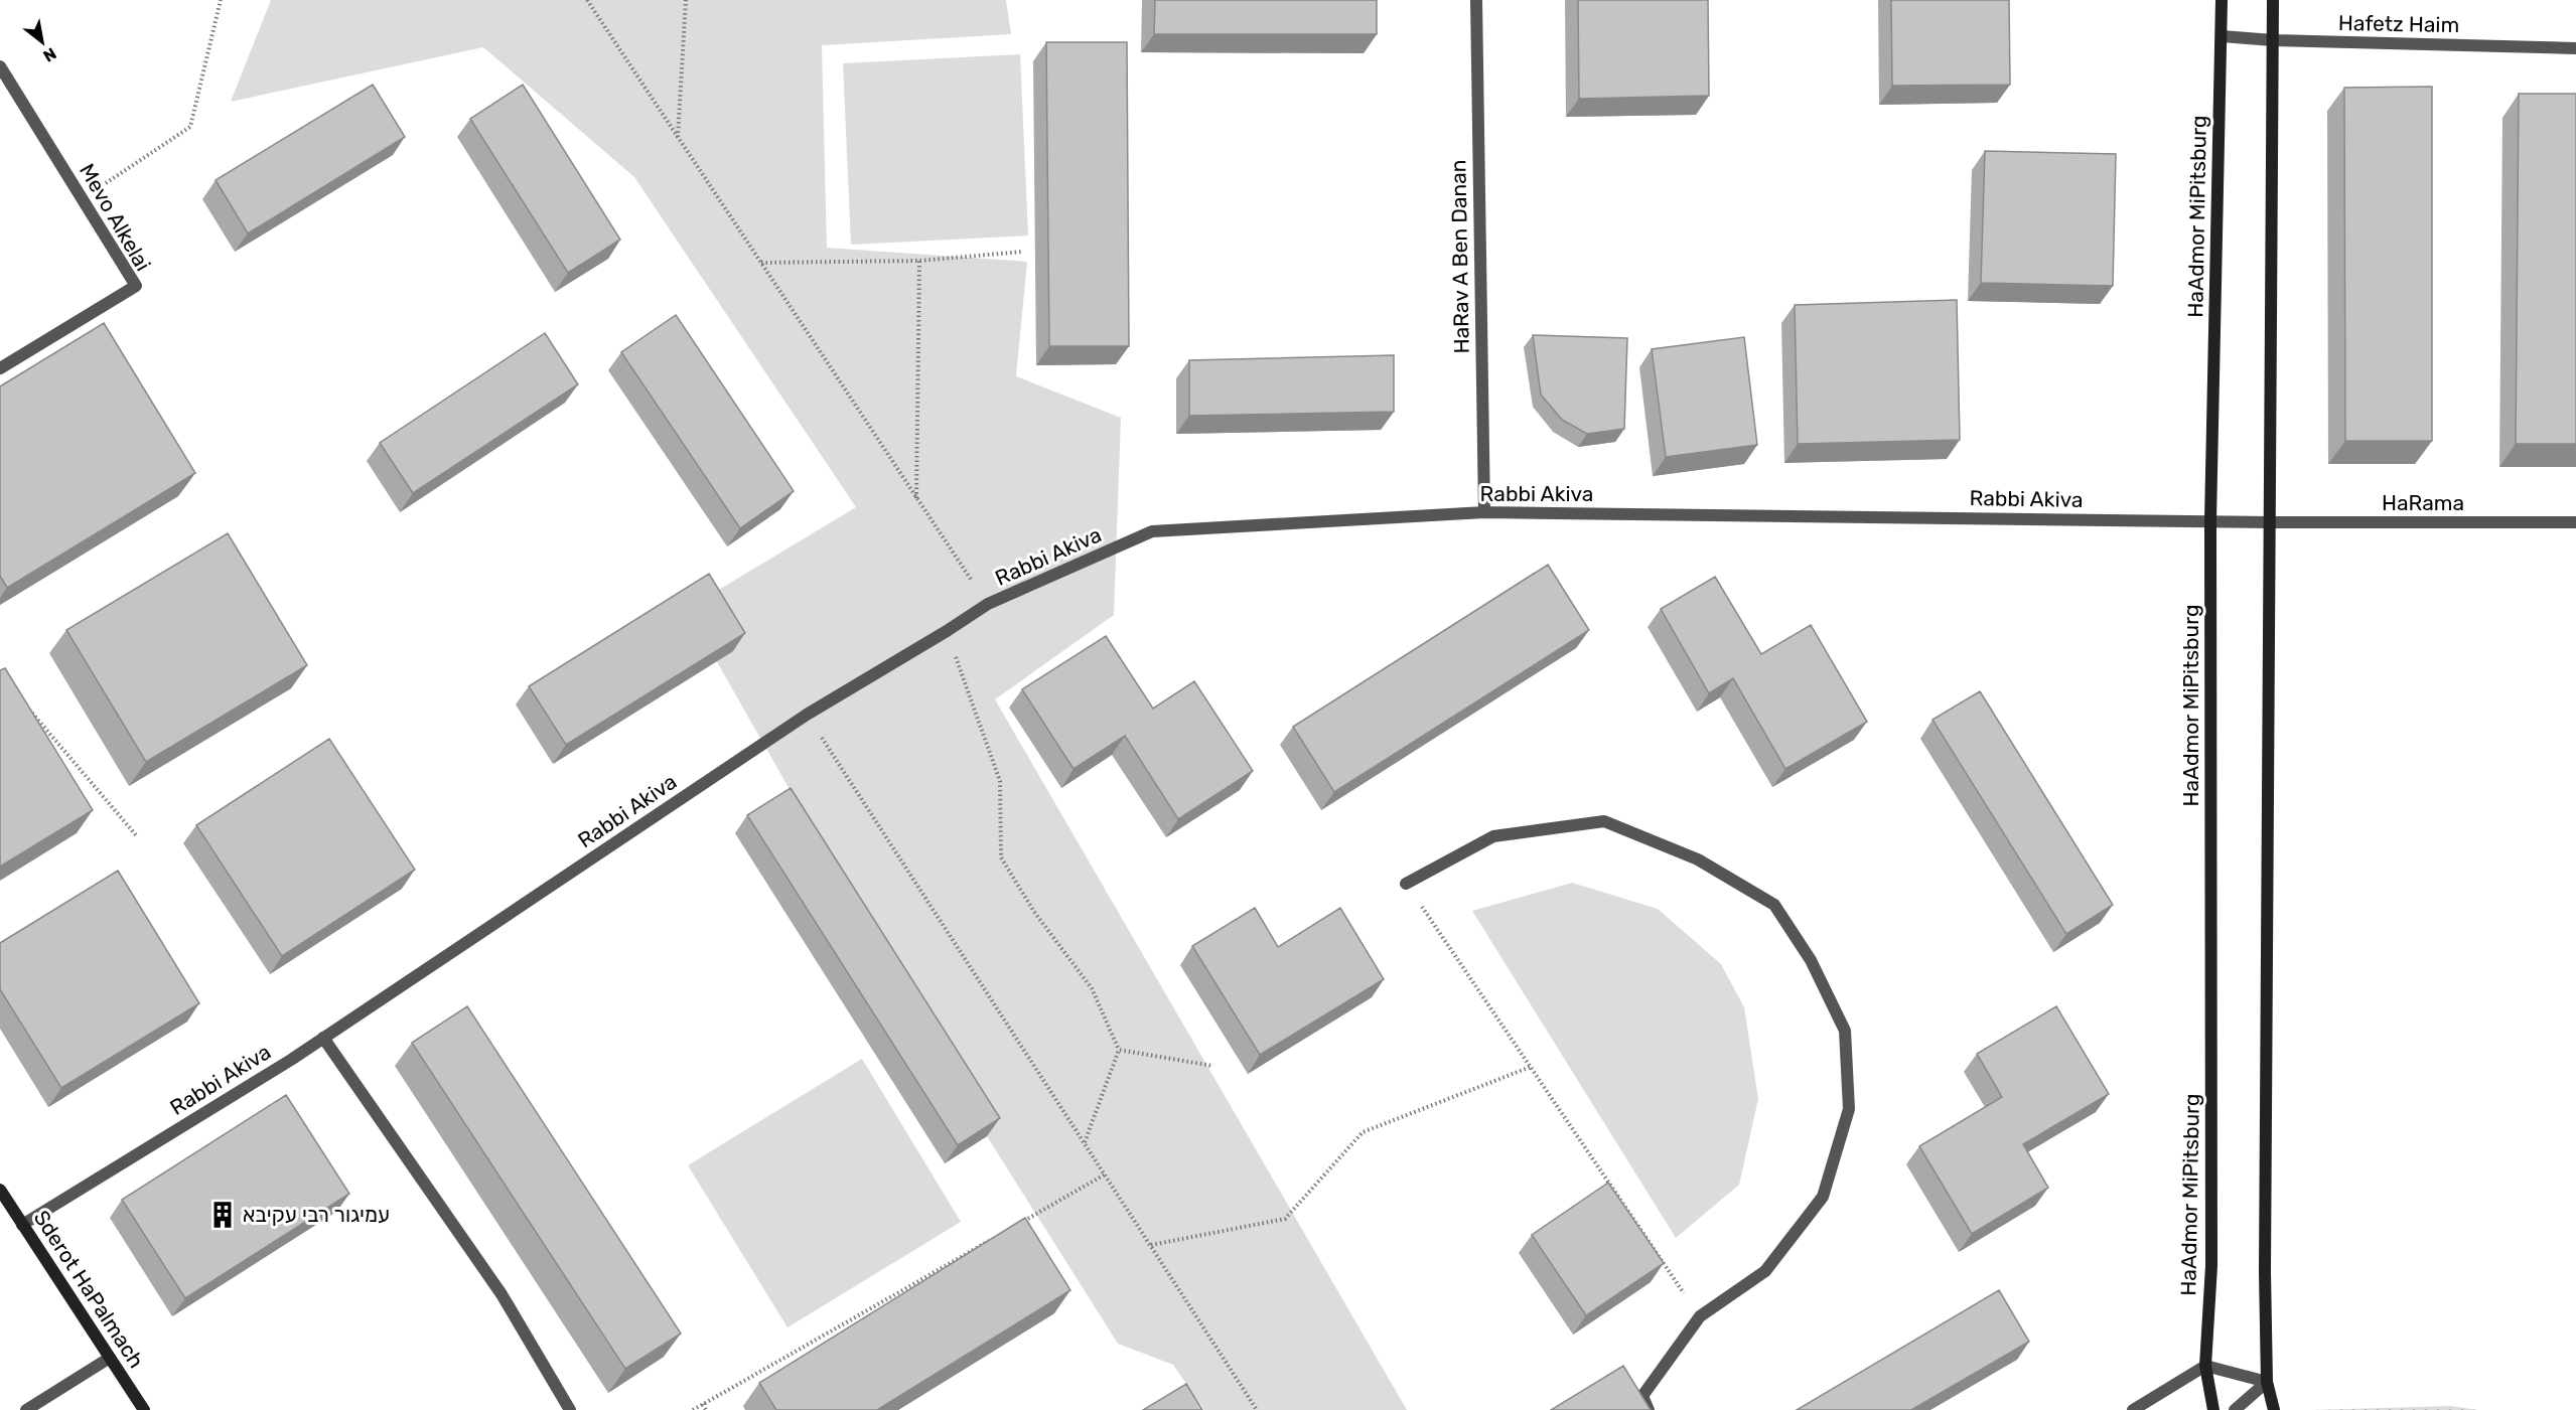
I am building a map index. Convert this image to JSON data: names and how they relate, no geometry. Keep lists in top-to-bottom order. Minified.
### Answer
{"streets":{"street":["Hafetz Haim","HaAdmor MiPitsburg","Mevo Alkelai","HaRav A Ben Danan","Rabbi Akiva","HaRama","Sderot HaPalmach"]},"crossings":[["Hafetz Haim","HaAdmor MiPitsburg"],["HaAdmor MiPitsburg","Rabbi Akiva"],["HaRav A Ben Danan","Rabbi Akiva"],["Rabbi Akiva","HaRama"],["Rabbi Akiva","Sderot HaPalmach"]],"places":{"building":["עמיגור רבי עקיבא"]},"north":"bottom right"}
